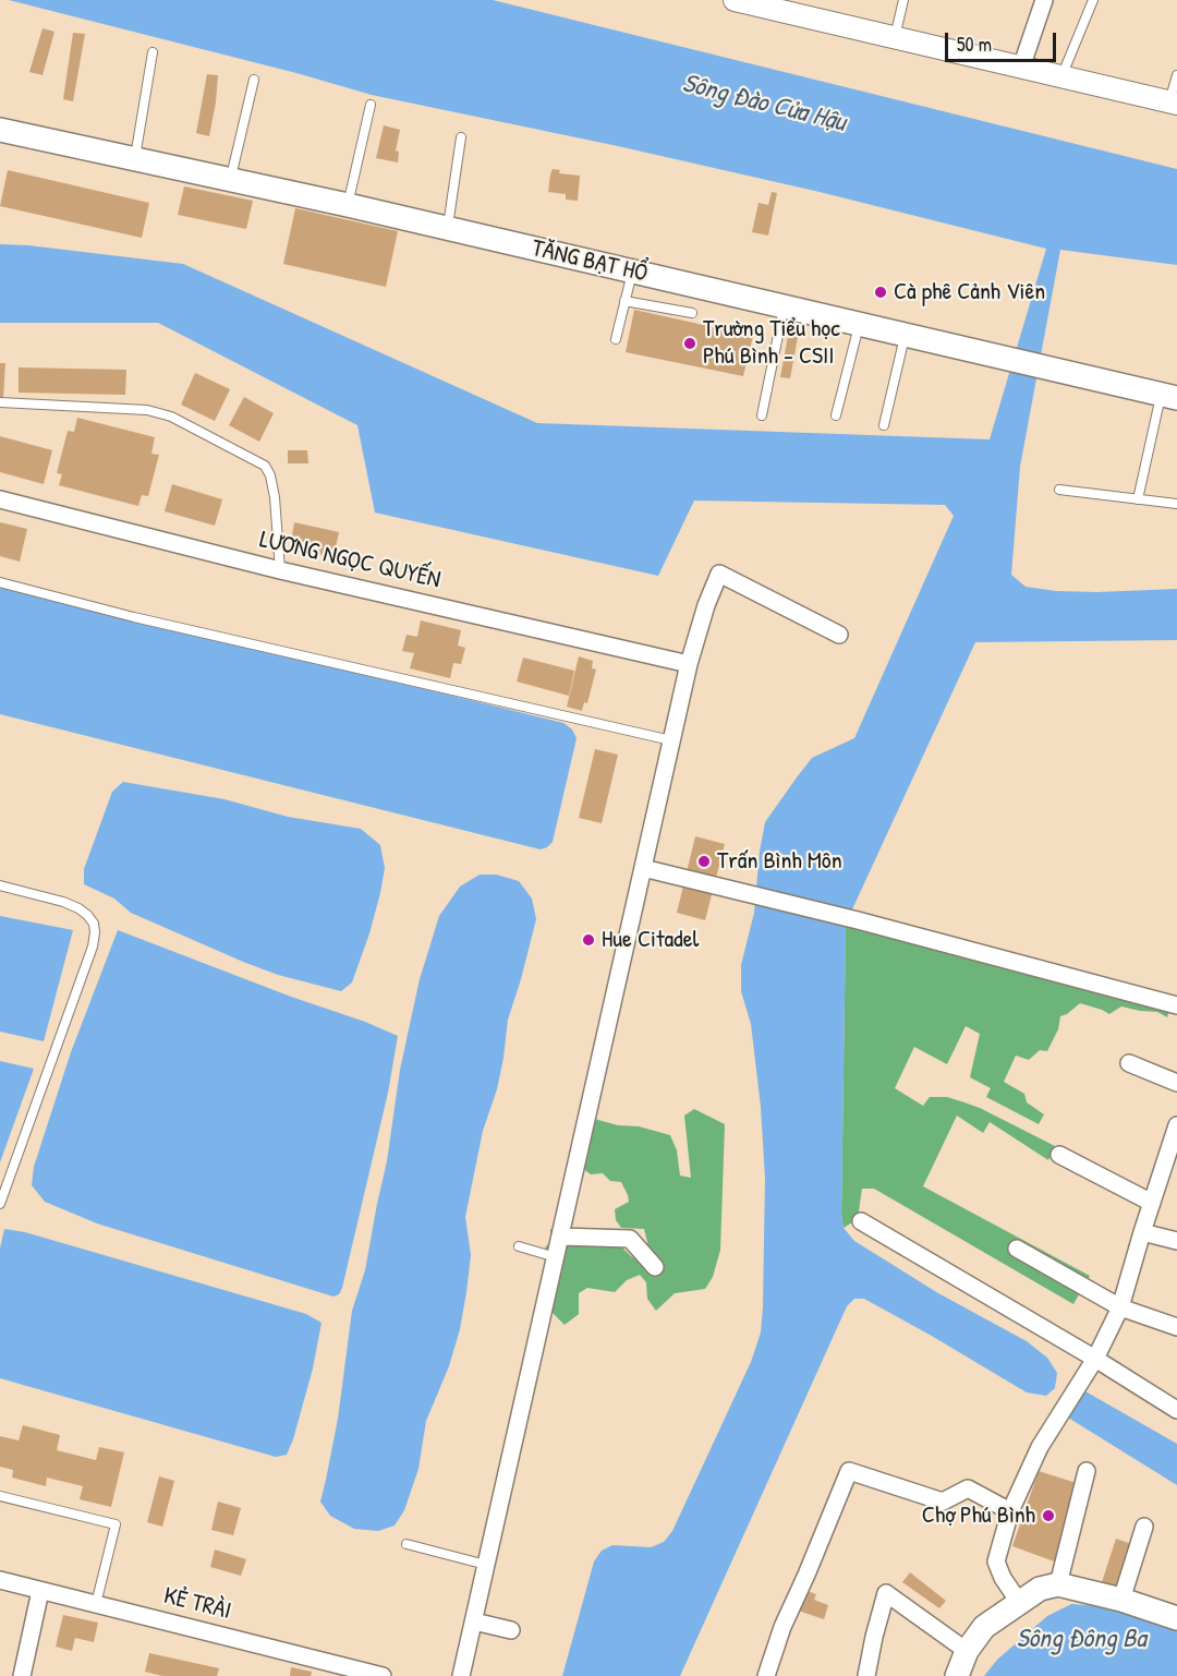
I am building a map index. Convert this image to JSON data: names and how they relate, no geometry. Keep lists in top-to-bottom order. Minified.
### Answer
{"streets":{"main road":["TĂNG BẠT HỔ"],"street":["LƯƠNG NGỌC QUYẾN","KẺ TRÀI"]},"water":["Sông Đào Cửa Hậu","Sông Đông Ba"],"places":["Cà phê Cảnh Viên","Trường Tiểu học Phú Bình - CSII","Trấn Bình Môn","Hue Citadel","Chợ Phú Bình"],"scale_bar":"50 m"}
